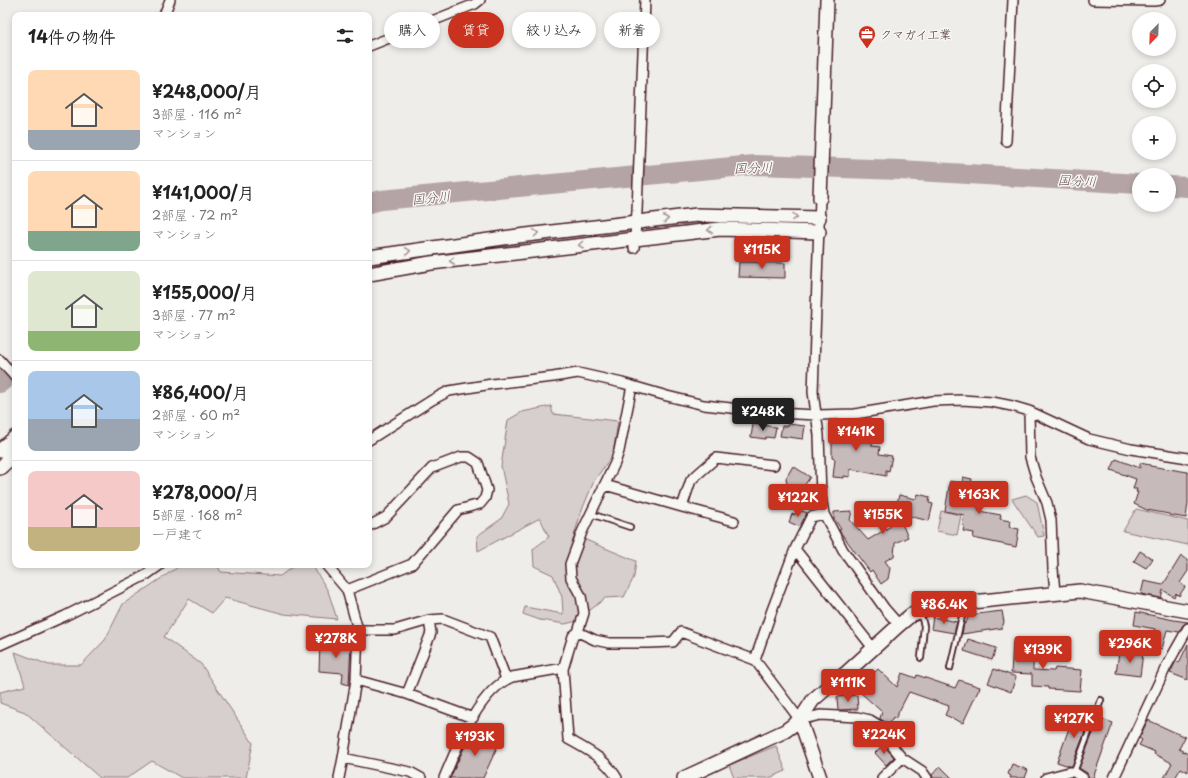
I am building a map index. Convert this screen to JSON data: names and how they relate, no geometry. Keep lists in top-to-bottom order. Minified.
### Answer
{"water":["国分川"],"places":{"office":["クマガイ工業"]},"north":"bottom left","page":{"map_buttons":["+","−"],"chip":["購入","賃貸","絞り込み","新着"],"heading":"14件の物件","list":[{"name":"¥248,000/月","note":"3部屋 · 116 m² · マンション"},{"name":"¥141,000/月","note":"2部屋 · 72 m² · マンション"},{"name":"¥155,000/月","note":"3部屋 · 77 m² · マンション"},{"name":"¥86,400/月","note":"2部屋 · 60 m² · マンション"},{"name":"¥278,000/月","note":"5部屋 · 168 m² · 一戸建て"}],"price":["¥115K","¥248K","¥141K","¥163K","¥122K","¥155K","¥86.4K","¥278K","¥296K","¥139K","¥111K","¥127K","¥224K","¥193K"]}}
